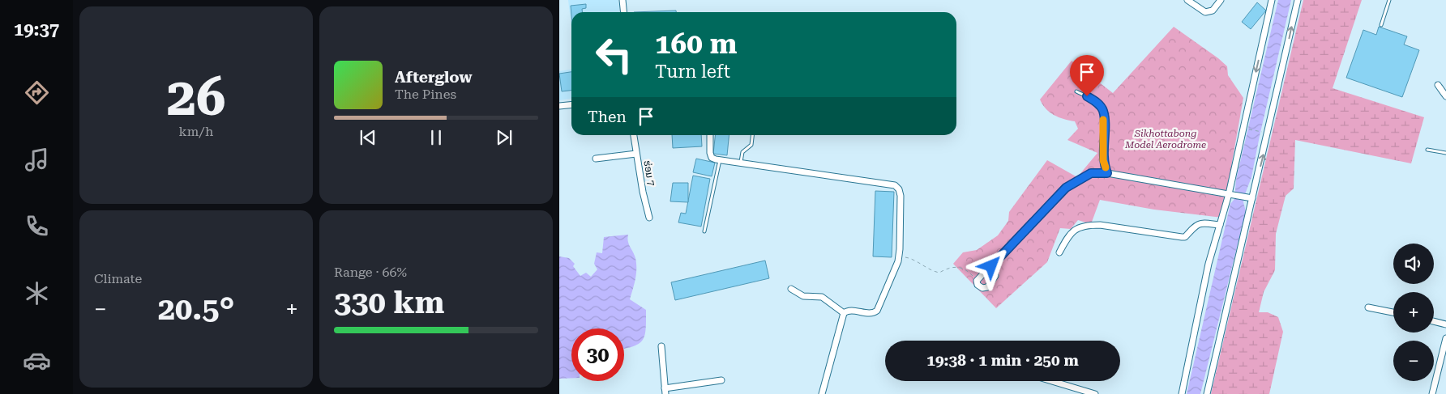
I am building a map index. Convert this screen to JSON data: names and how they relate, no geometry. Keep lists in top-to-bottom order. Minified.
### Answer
{"streets":{"street":["ຮ່ອມ 7"]},"parks":["Sikhottabong Model Aerodrome"],"page":{"tabs":"19:37","tile":[["26","km/h"],"Climate",["Range · 66%","330 km"]],"turn":["160 m","Turn left"],"song":["Afterglow","The Pines"],"then":"Then","map_buttons":["+","−"],"heat":["−","20.5°","+"],"limit":"30","trip":"19:38 · 1 min · 250 m"}}
